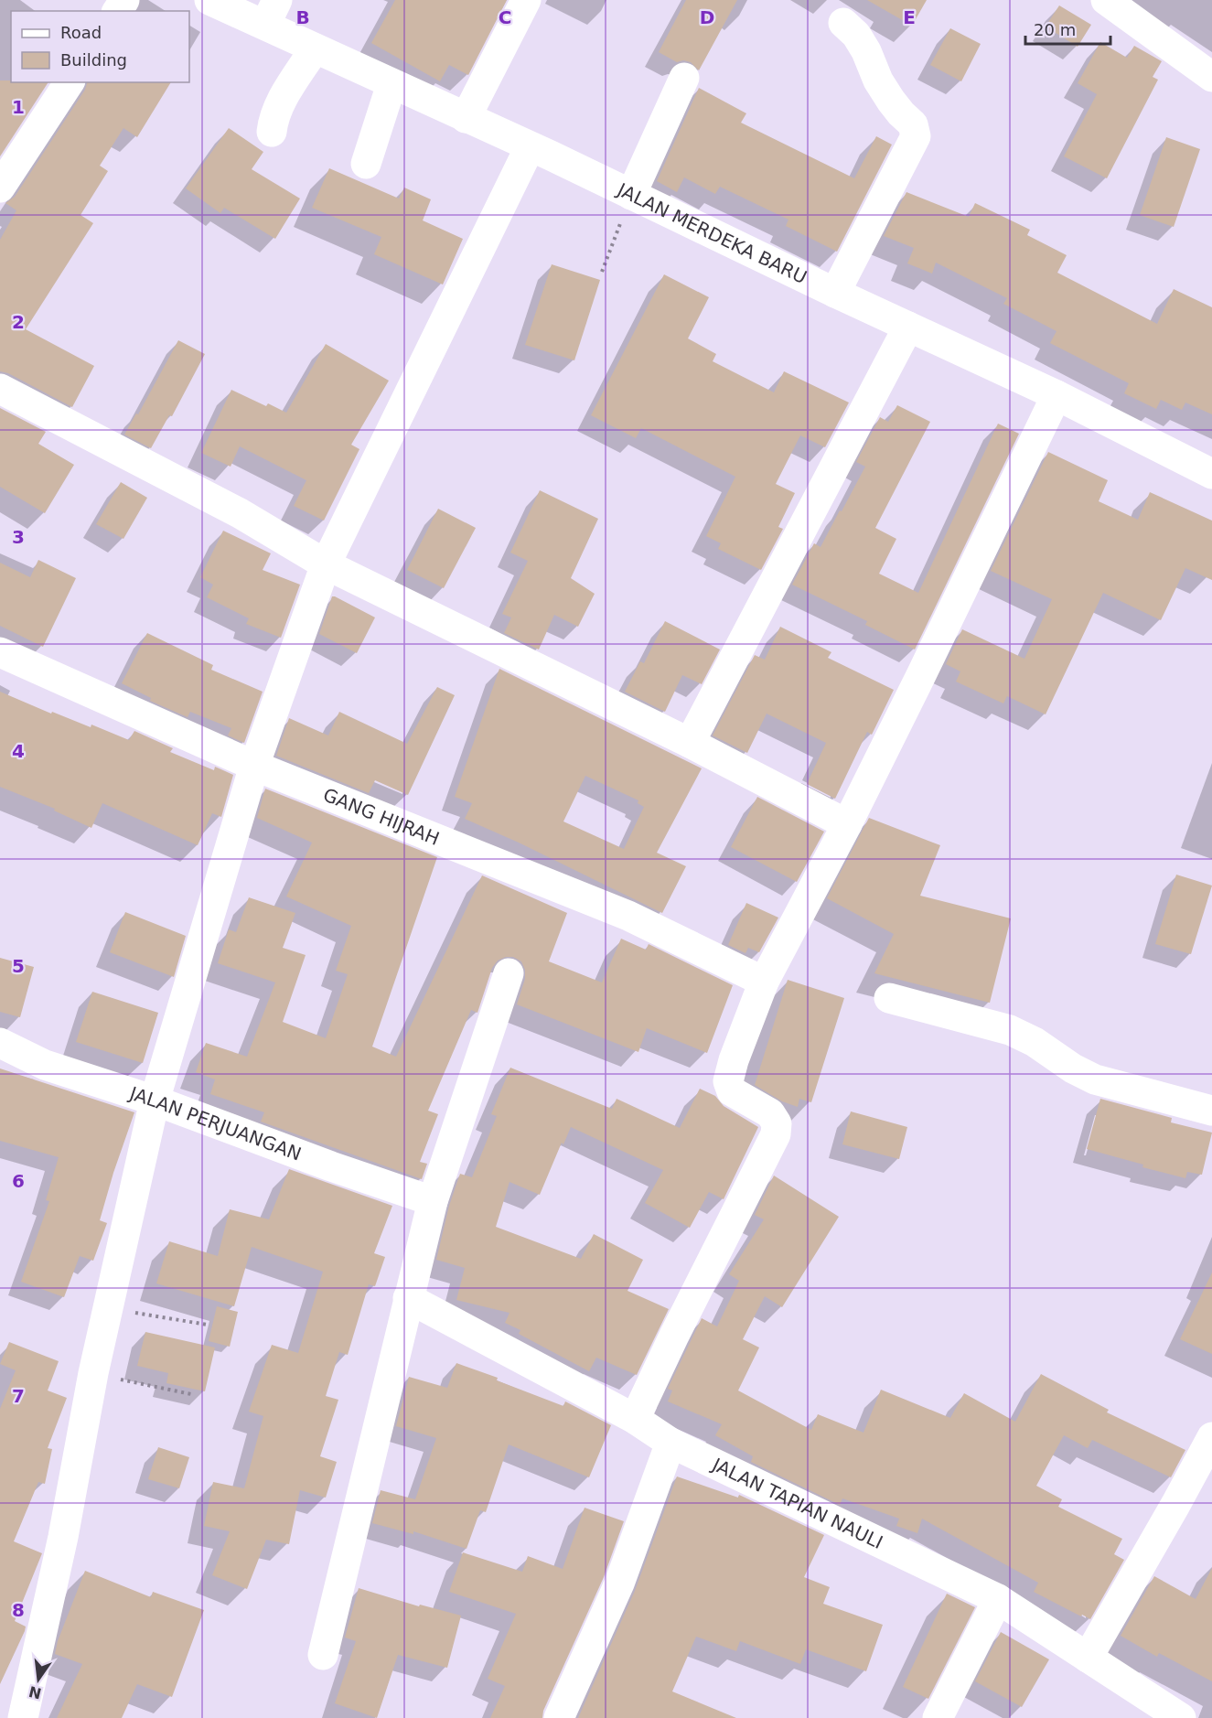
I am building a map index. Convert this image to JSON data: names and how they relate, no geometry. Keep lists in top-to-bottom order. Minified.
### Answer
{"streets":{"street":["JALAN MERDEKA BARU","GANG HIJRAH","JALAN PERJUANGAN","JALAN TAPIAN NAULI"]},"legend":["Road","Building"],"scale_bar":"20 m","north":"bottom","grid":{"columns":["B","C","D","E"],"rows":["1","2","3","4","5","6","7","8"]}}
